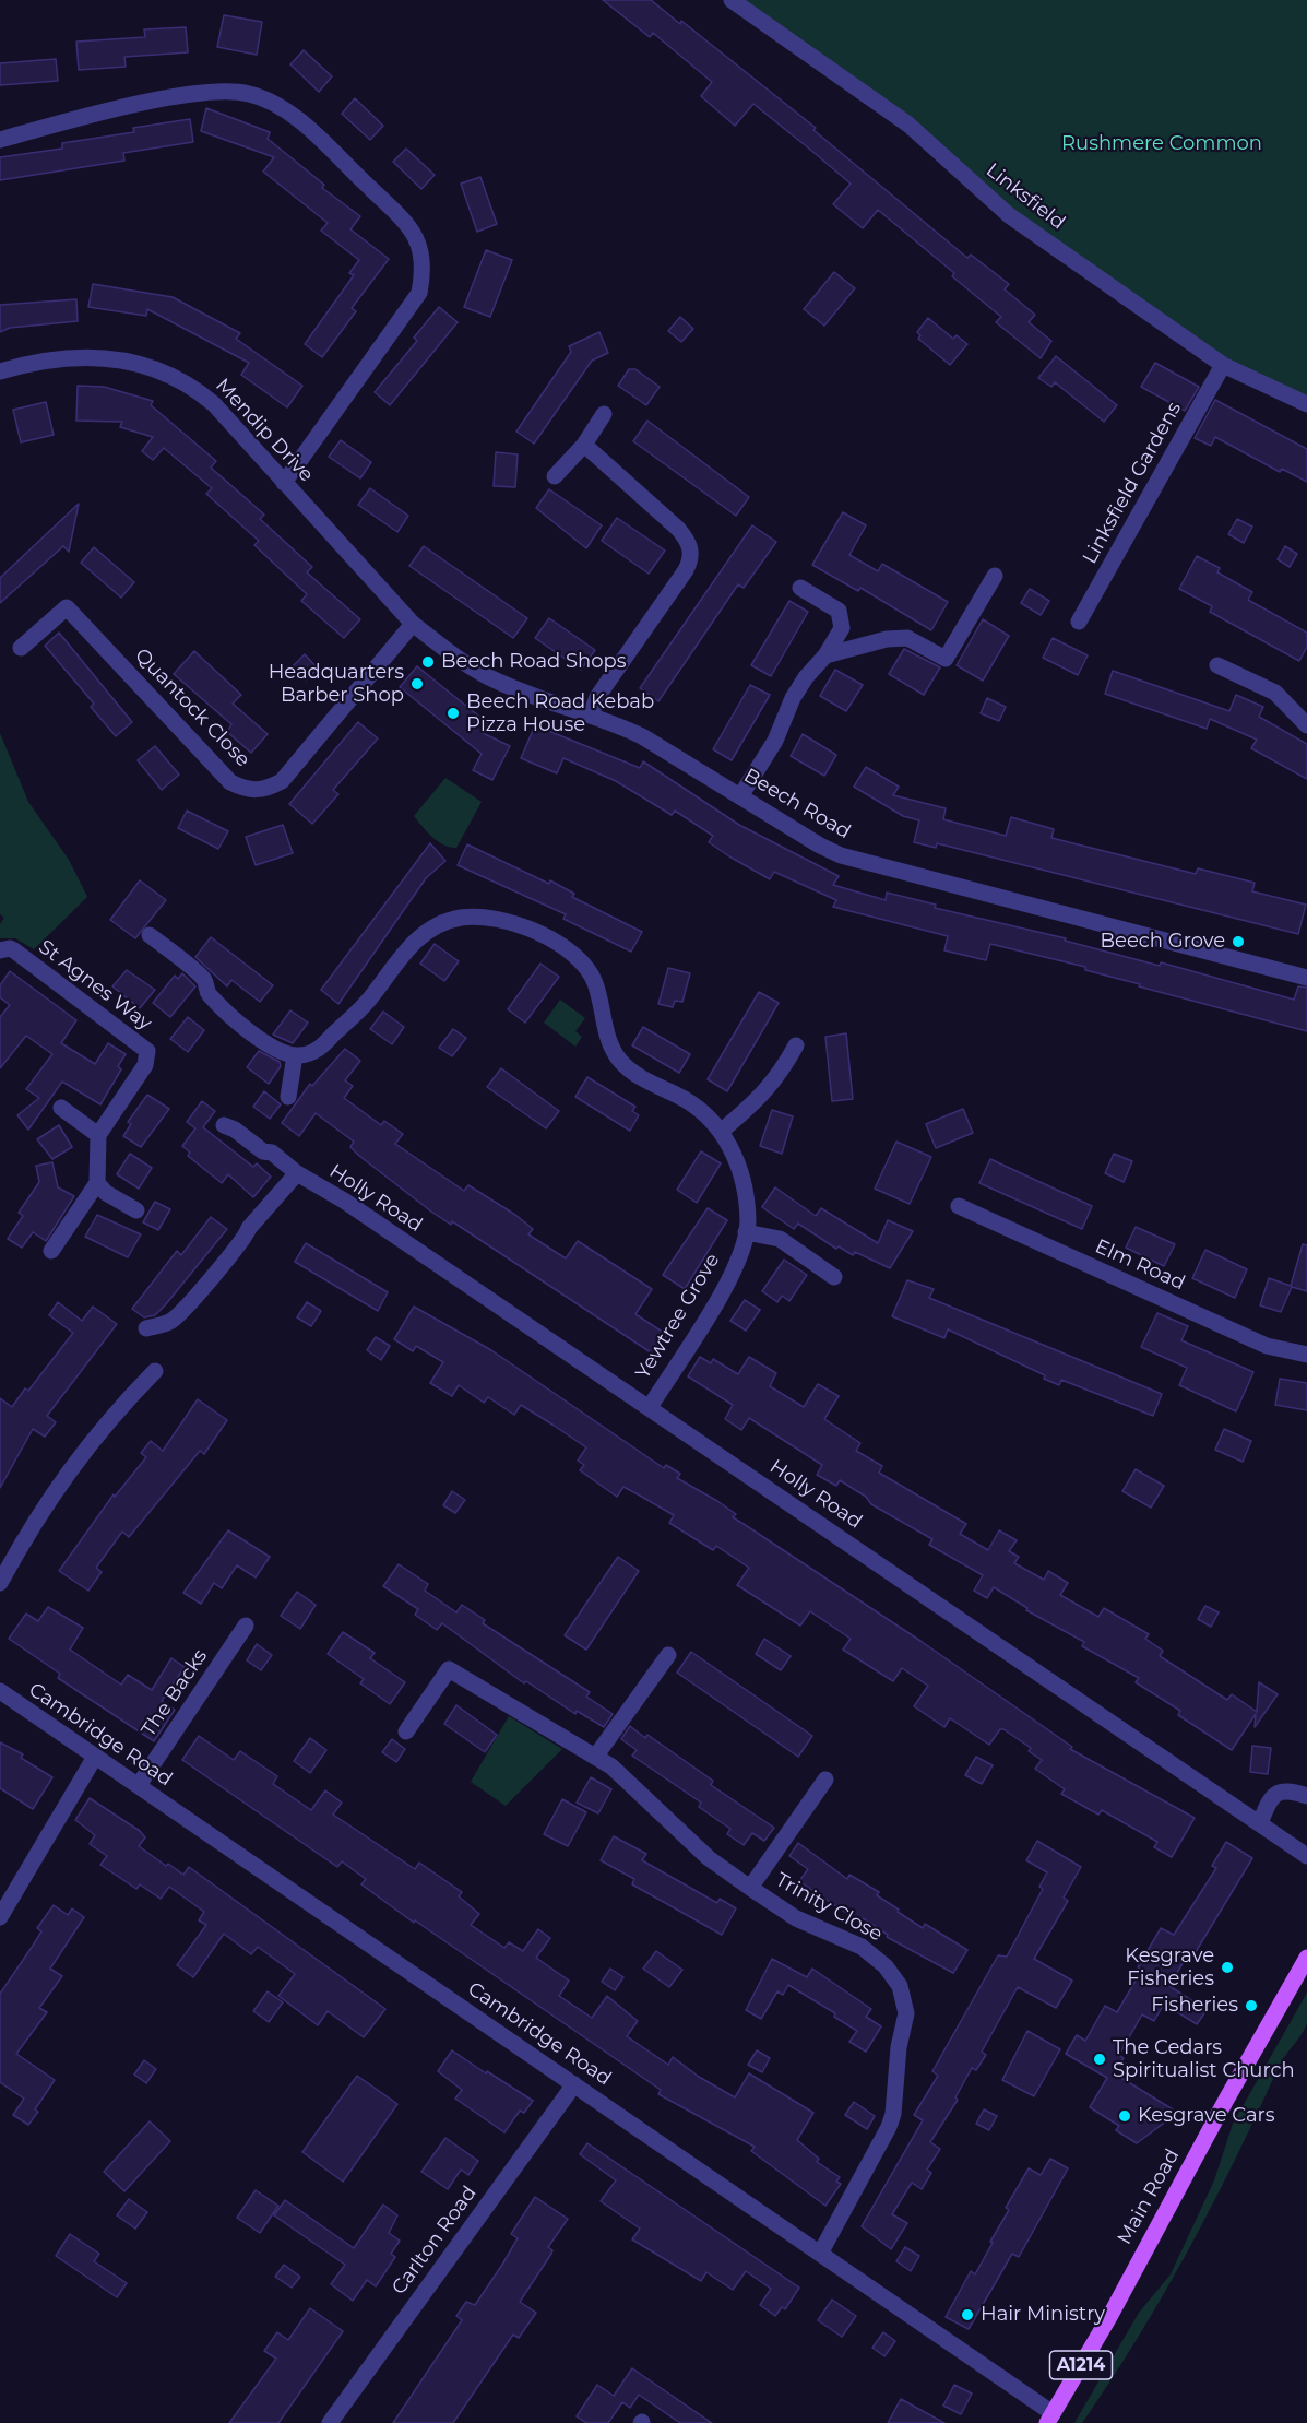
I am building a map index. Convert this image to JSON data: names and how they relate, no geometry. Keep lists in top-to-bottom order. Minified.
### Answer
{"streets":{"main road":["Main Road","A1214"],"street":["Linksfield","Mendip Drive","Linksfield Gardens","Quantock Close","Beech Road","St Agnes Way","Holly Road","Elm Road","Yewtree Grove","The Backs","Cambridge Road","Trinity Close","Carlton Road"]},"crossings":[["Linksfield","Linksfield Gardens"],["Mendip Drive","Quantock Close"],["Mendip Drive","Beech Road"],["Quantock Close","Beech Road"],["Holly Road","Yewtree Grove"],["The Backs","Cambridge Road"],["Cambridge Road","Trinity Close"],["Cambridge Road","Main Road"],["Cambridge Road","Carlton Road"]],"parks":["Rushmere Common"],"places":["Beech Road Shops","Headquarters Barber Shop","Beech Road Kebab Pizza House","Beech Grove","Kesgrave Fisheries","Fisheries","The Cedars Spiritualist Church","Kesgrave Cars","Hair Ministry"]}
